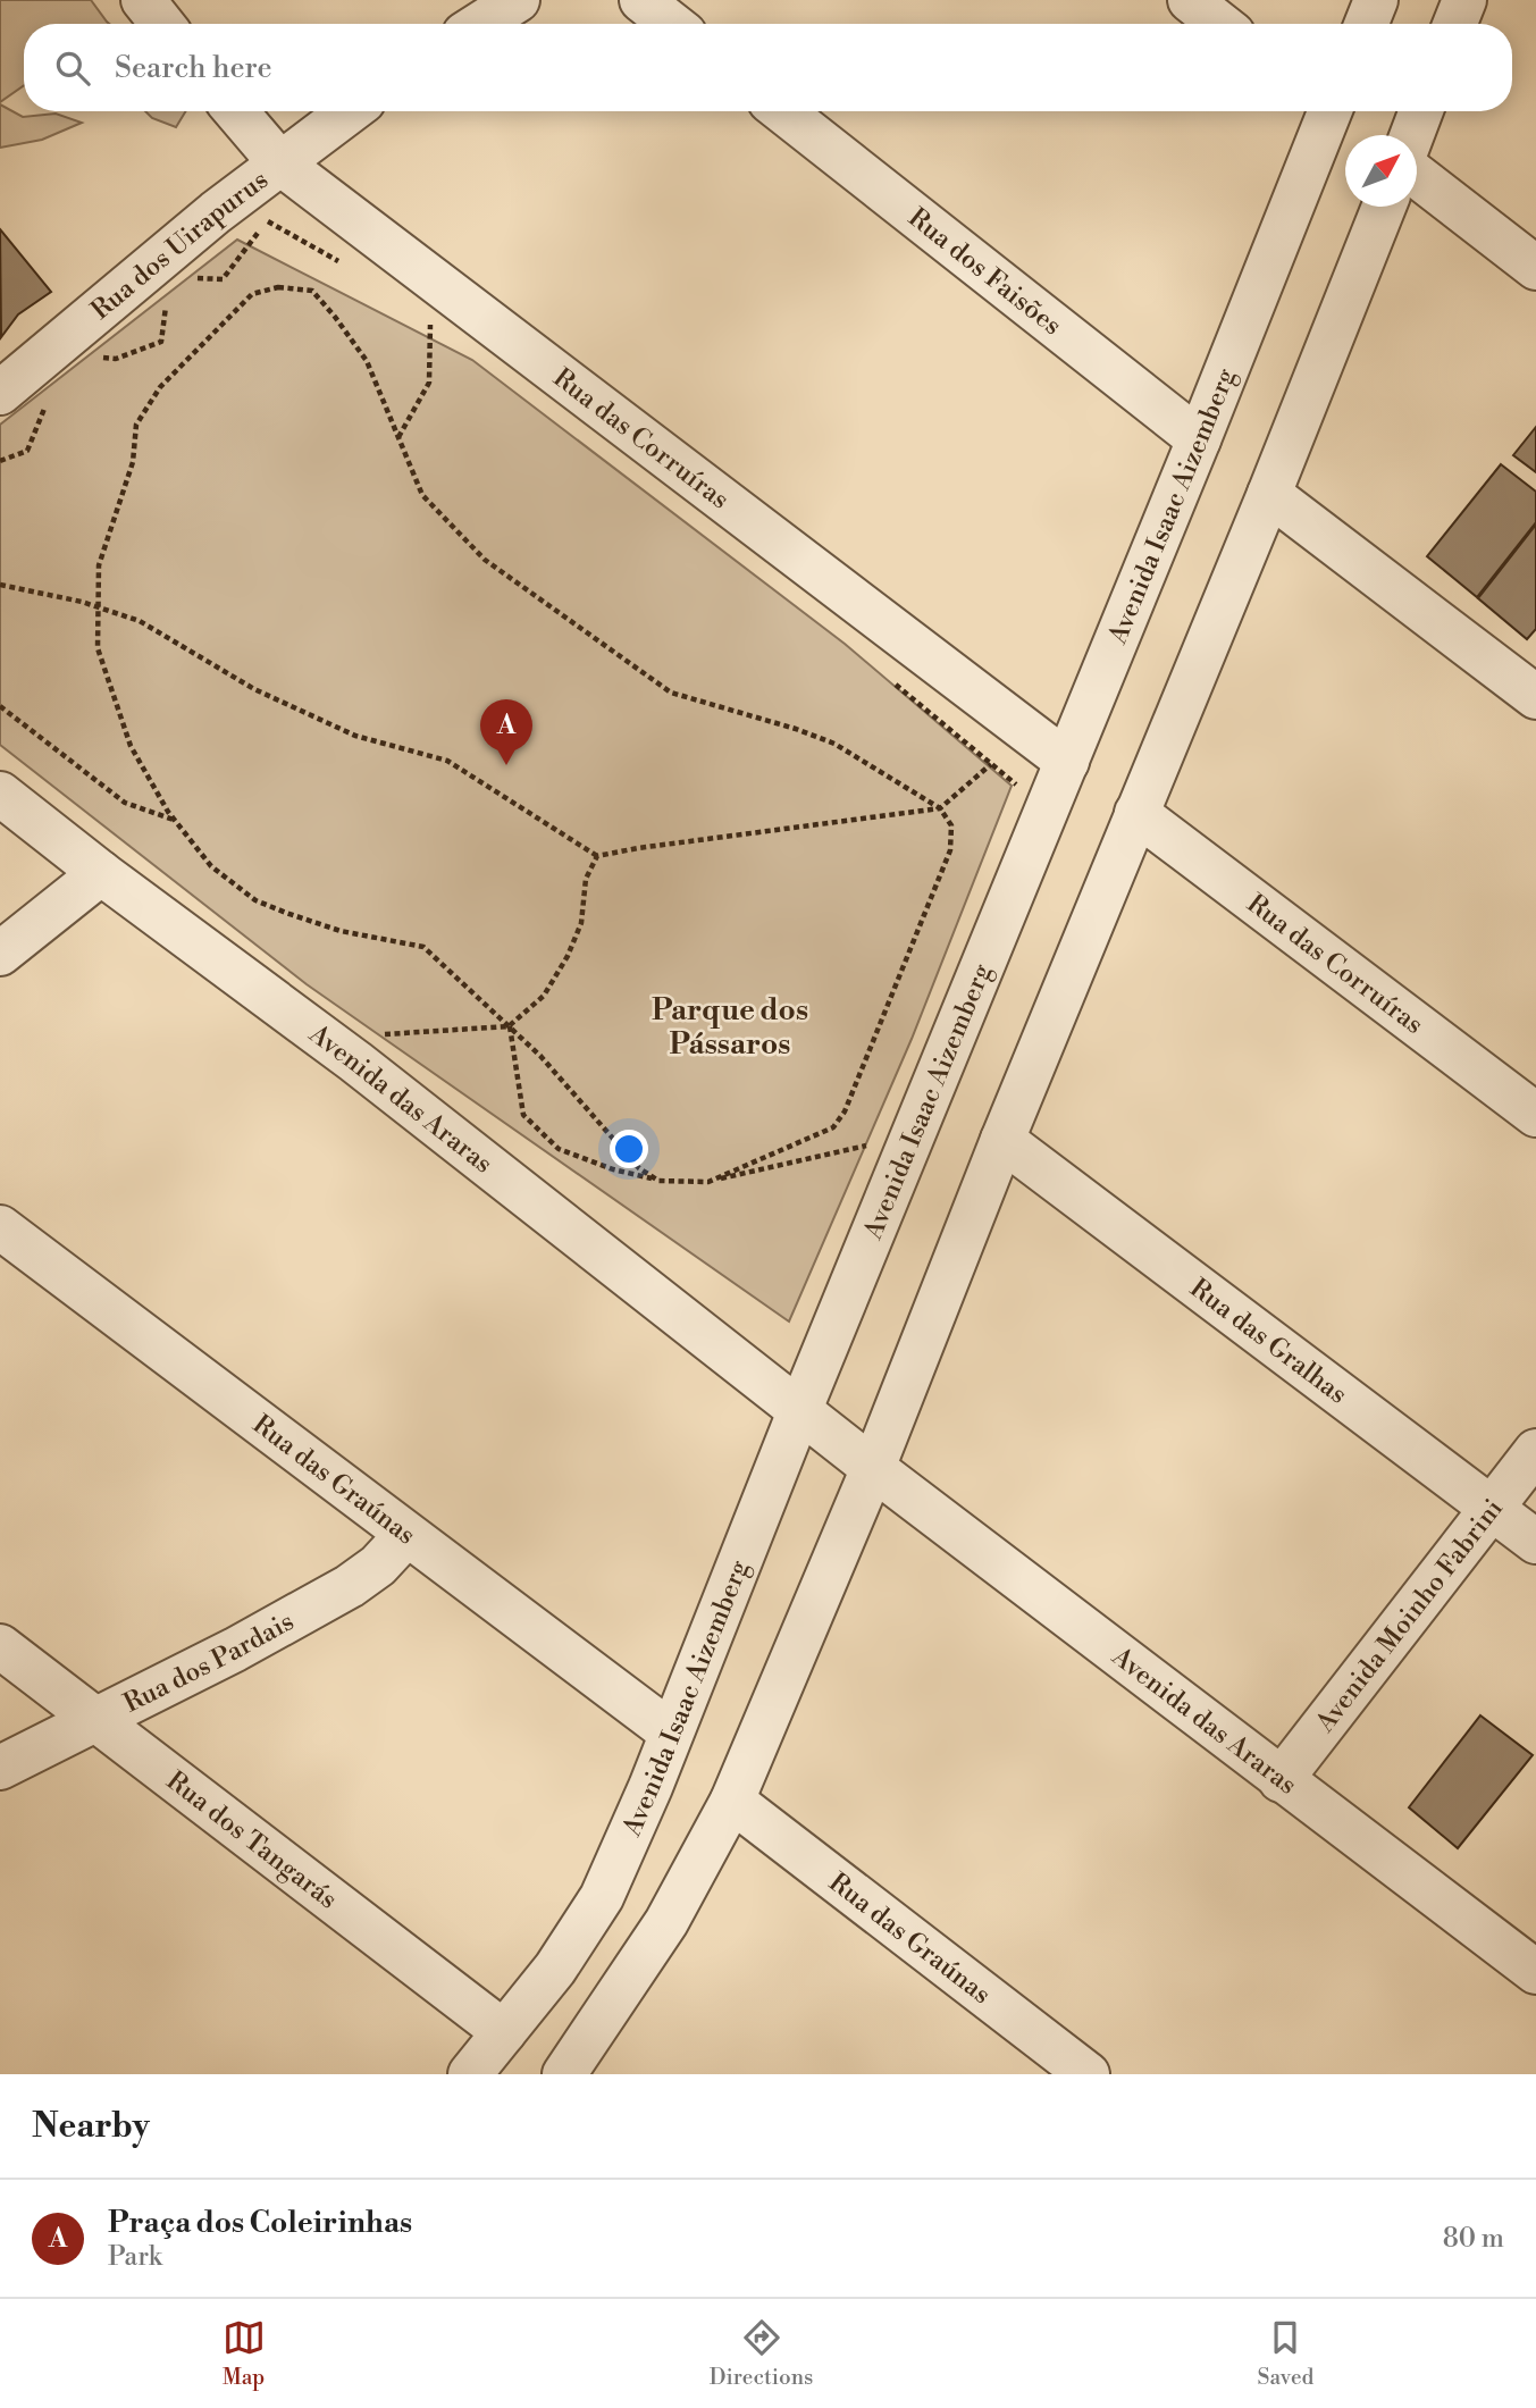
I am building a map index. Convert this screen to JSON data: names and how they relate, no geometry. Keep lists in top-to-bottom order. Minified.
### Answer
{"streets":{"street":["Rua dos Uirapurus","Rua dos Faisões","Rua das Corruíras","Avenida Isaac Aizemberg","Avenida das Araras","Rua das Gralhas","Rua das Graúnas","Avenida Moinho Fabrini","Rua dos Pardais","Rua dos Tangarás"]},"crossings":[["Rua dos Uirapurus","Rua das Corruíras"],["Rua dos Faisões","Avenida Isaac Aizemberg"],["Rua das Corruíras","Avenida Isaac Aizemberg"],["Avenida Isaac Aizemberg","Avenida das Araras"],["Avenida Isaac Aizemberg","Rua das Graúnas"],["Avenida Isaac Aizemberg","Rua dos Tangarás"],["Avenida das Araras","Avenida Moinho Fabrini"],["Rua das Gralhas","Avenida Moinho Fabrini"],["Rua das Graúnas","Rua dos Pardais"],["Rua dos Pardais","Rua dos Tangarás"]],"districts":["Parque dos Pássaros"],"north":"top right","page":{"search":"Search here","pins":"A","heading":"Nearby","list":[{"mark":"A","name":"Praça dos Coleirinhas","note":"Park","value":"80 m"}],"nav":["Map","Directions","Saved"]}}
